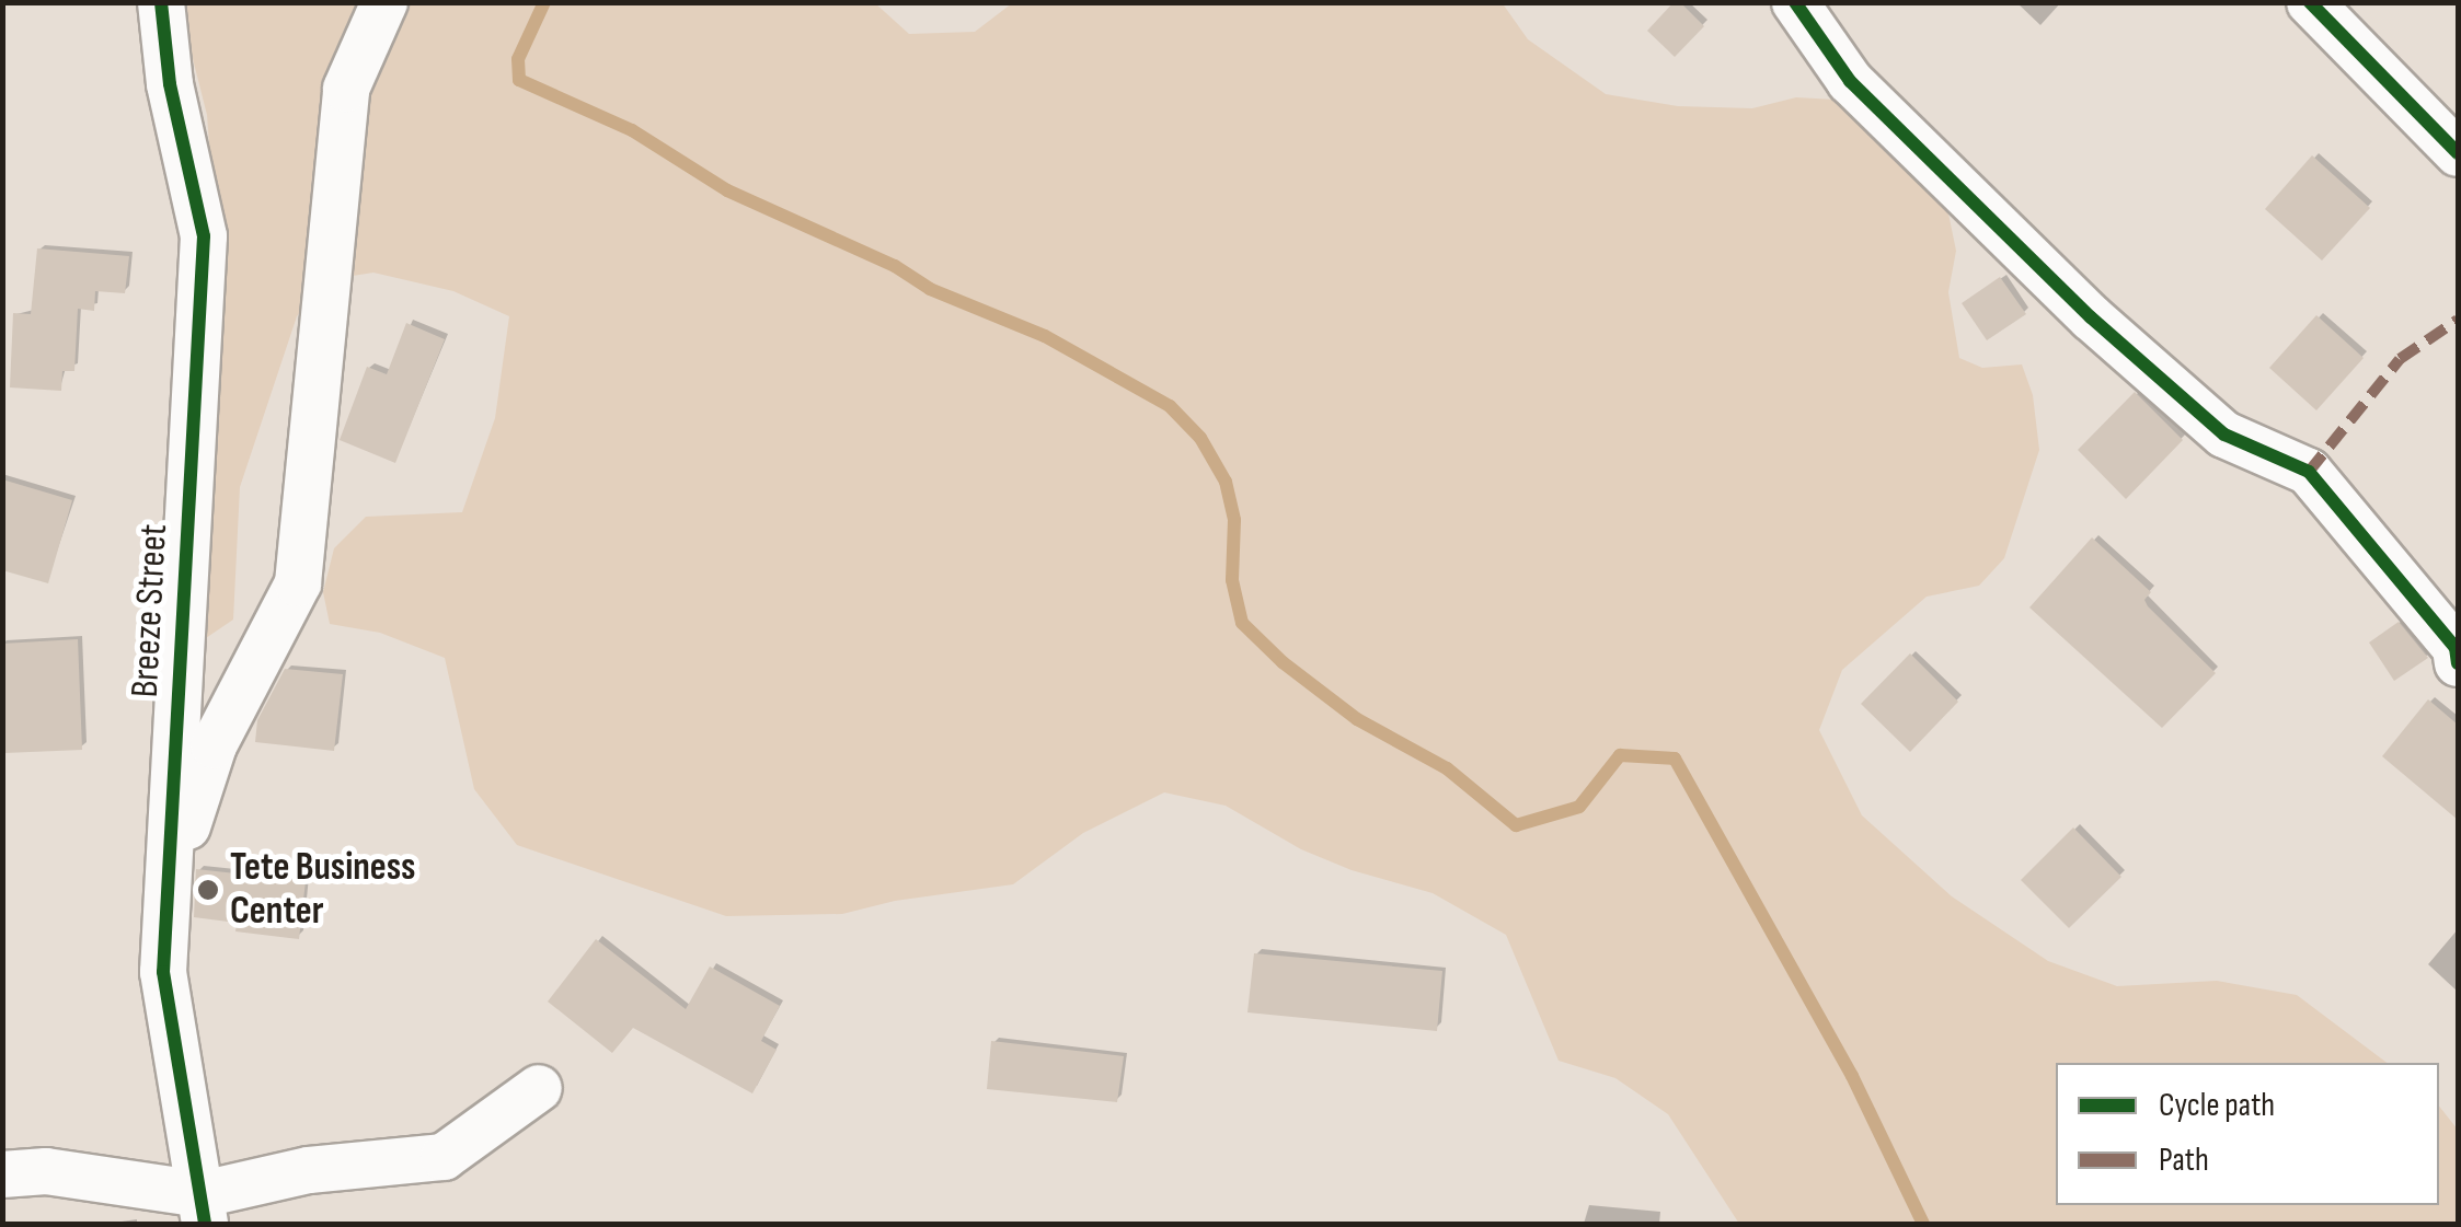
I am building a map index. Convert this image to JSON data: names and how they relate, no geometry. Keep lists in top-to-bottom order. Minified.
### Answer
{"streets":{"street":["Breeze Street"]},"places":["Tete Business Center"],"legend":["Cycle path","Path"]}
